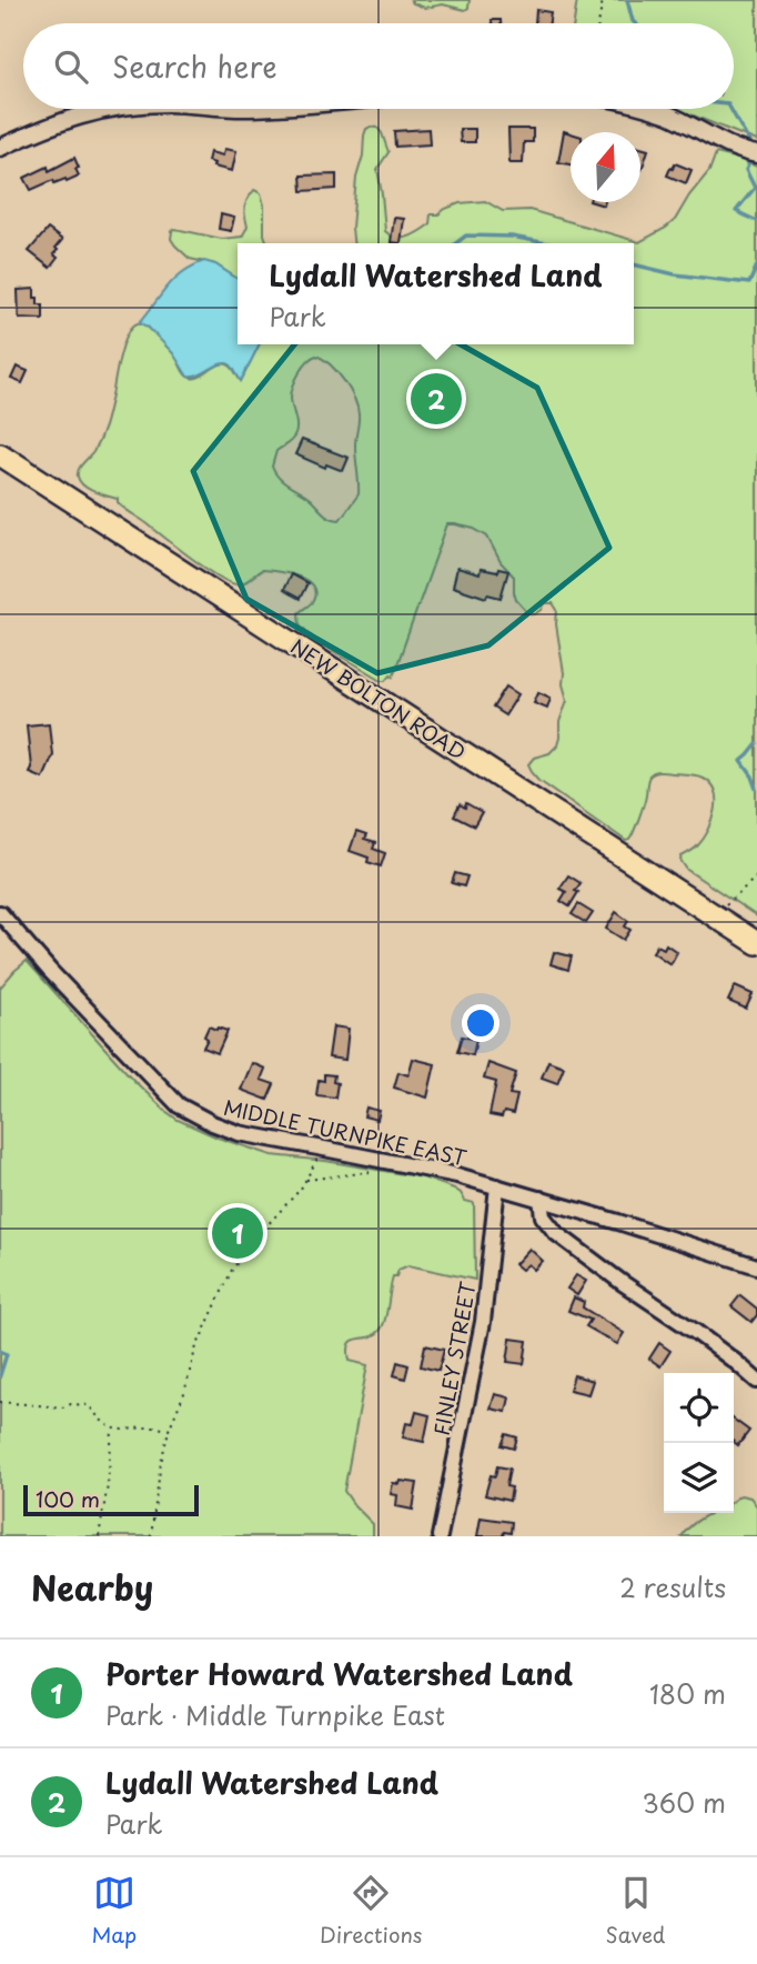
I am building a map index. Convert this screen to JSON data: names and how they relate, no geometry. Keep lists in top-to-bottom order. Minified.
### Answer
{"streets":{"main road":["NEW BOLTON ROAD"],"street":["MIDDLE TURNPIKE EAST","FINLEY STREET"]},"crossings":[["MIDDLE TURNPIKE EAST","FINLEY STREET"]],"scale_bar":"100 m","north":"top","page":{"search":"Search here","popup":["Lydall Watershed Land","Park"],"pins":["2","1"],"scale":"100 m","heading":["Nearby","2 results"],"list":[{"mark":"1","name":"Porter Howard Watershed Land","note":"Park · Middle Turnpike East","value":"180 m"},{"mark":"2","name":"Lydall Watershed Land","note":"Park","value":"360 m"}],"nav":["Map","Directions","Saved"]}}
